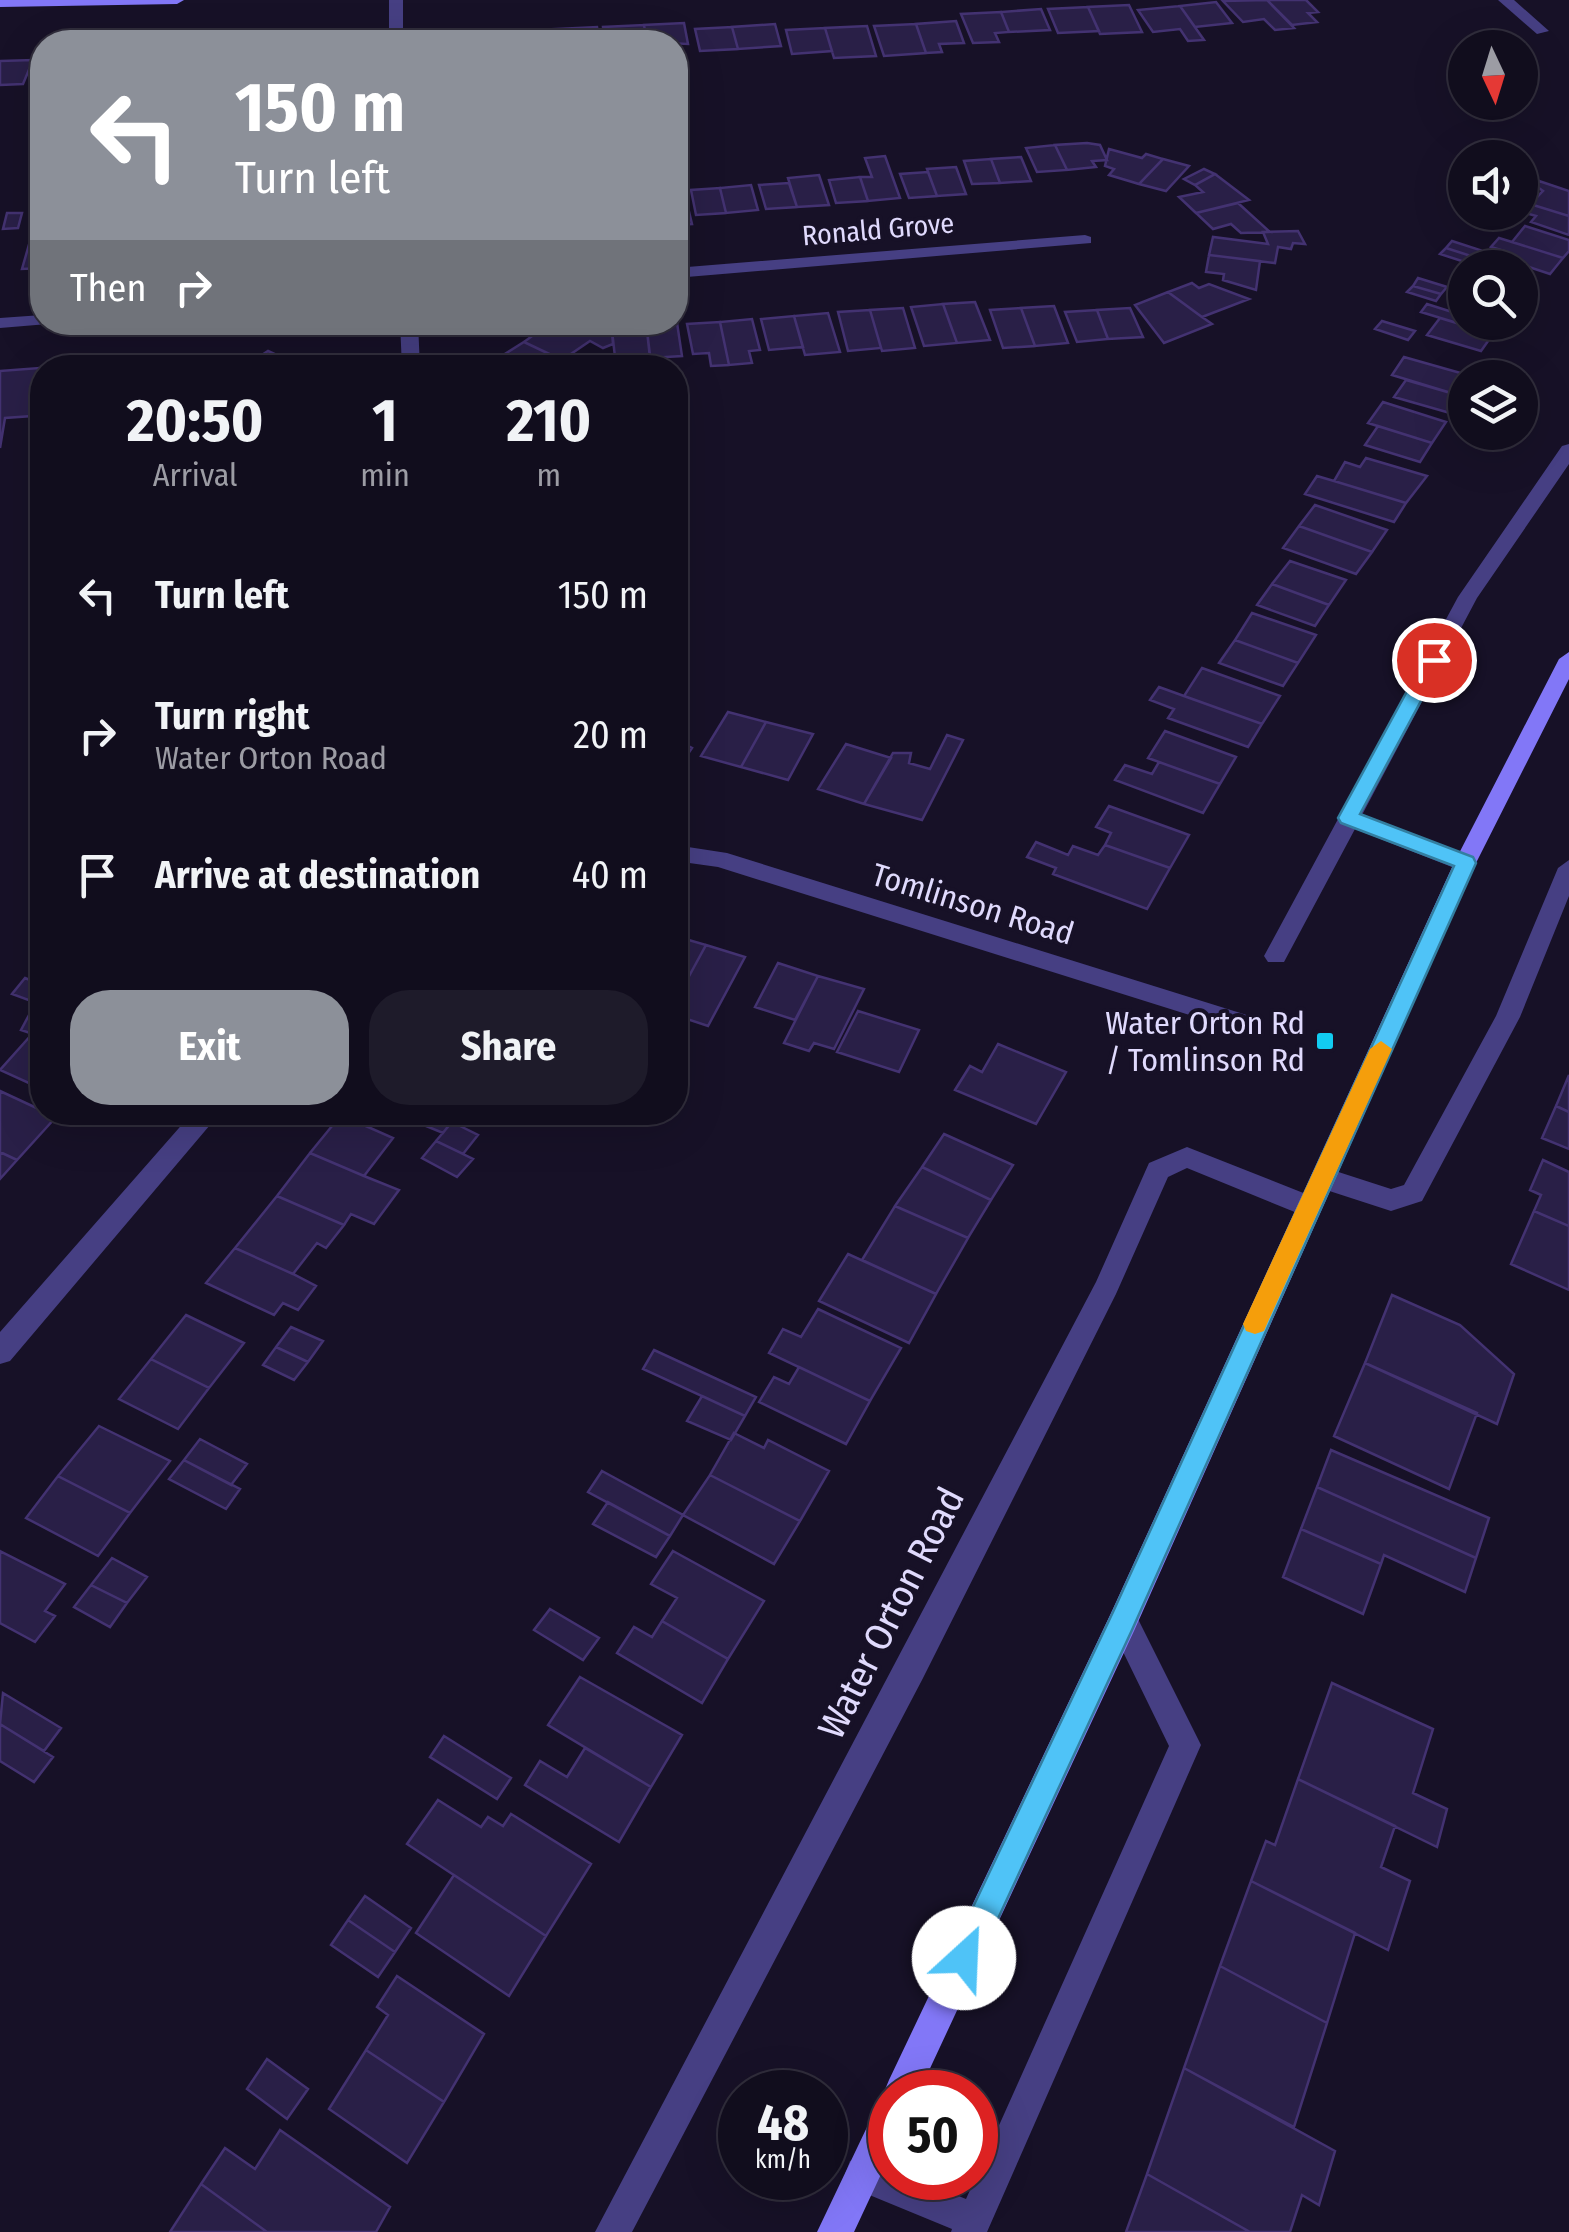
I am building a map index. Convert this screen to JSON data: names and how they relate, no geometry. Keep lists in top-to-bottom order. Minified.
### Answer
{"streets":{"street":["Ronald Grove","Tomlinson Road","Water Orton Road"]},"places":{"transit":["Water Orton Rd / Tomlinson Rd"]},"north":"bottom","page":{"turn":["150 m","Turn left"],"then":"Then","eta":["20:50","Arrival","1","min","210","m"],"list":[{"name":"Turn left","value":"150 m"},{"name":"Turn right","note":"Water Orton Road","value":"20 m"},{"name":"Arrive at destination","value":"40 m"}],"buttons":["Exit","Share"],"speed":"48 km/h","limit":"50"}}
